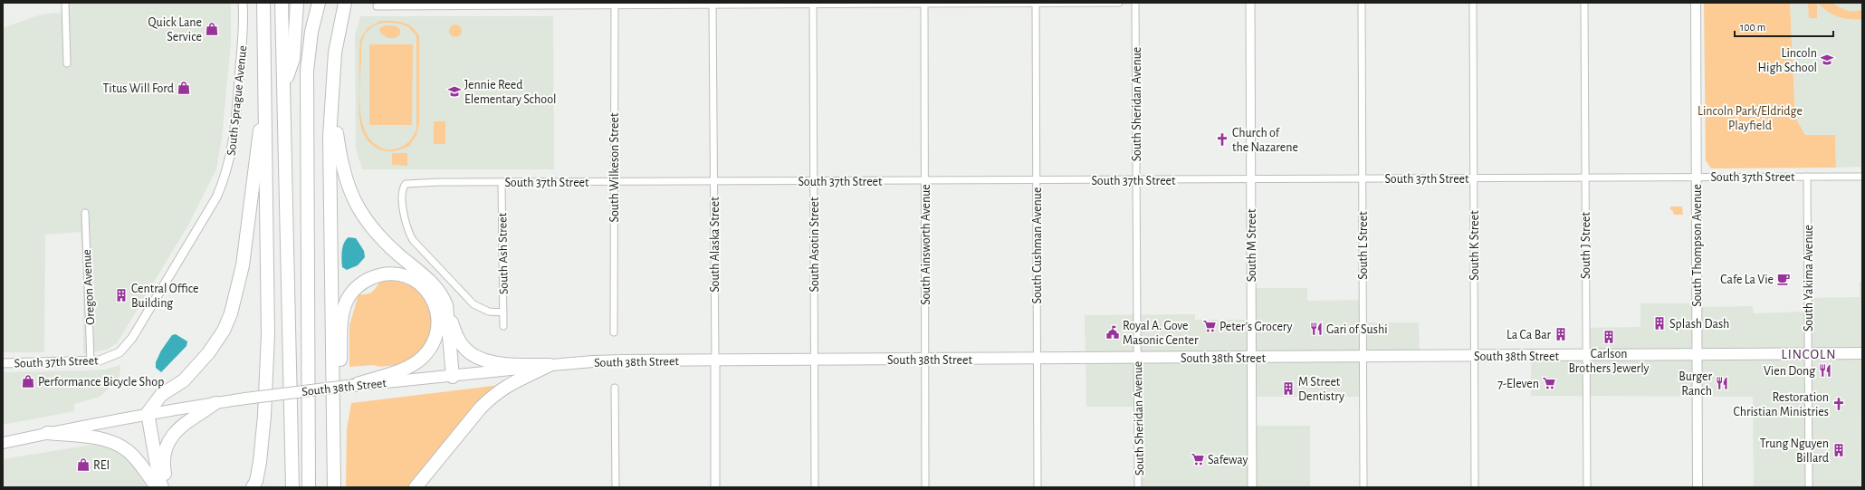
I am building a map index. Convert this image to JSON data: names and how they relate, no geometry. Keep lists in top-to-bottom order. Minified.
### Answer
{"streets":{"main road":["South Thompson Avenue","South 38th Street"],"street":["South Sprague Avenue","South Sheridan Avenue","South Wilkeson Street","South 37th Street","South Alaska Street","South Asotin Street","South Ainsworth Avenue","South Cushman Avenue","South M Street","South L Street","South K Street","South J Street","South Ash Street","South Yakima Avenue","Oregon Avenue"]},"crossings":[["South Sprague Avenue","South 37th Street"],["South Sheridan Avenue","South 37th Street"],["South Sheridan Avenue","South 38th Street"],["South Wilkeson Street","South 37th Street"],["South 37th Street","South Alaska Street"],["South 37th Street","South Asotin Street"],["South 37th Street","South Ainsworth Avenue"],["South 37th Street","South Cushman Avenue"],["South 37th Street","South M Street"],["South 37th Street","South L Street"],["South 37th Street","South K Street"],["South 37th Street","South J Street"],["South 37th Street","South Thompson Avenue"],["South 37th Street","South Ash Street"],["South 37th Street","South Yakima Avenue"],["South 37th Street","Oregon Avenue"],["South Alaska Street","South 38th Street"],["South Asotin Street","South 38th Street"],["South Ainsworth Avenue","South 38th Street"],["South Cushman Avenue","South 38th Street"],["South M Street","South 38th Street"],["South L Street","South 38th Street"],["South K Street","South 38th Street"],["South J Street","South 38th Street"],["South Thompson Avenue","South 38th Street"],["South Yakima Avenue","South 38th Street"]],"districts":["LINCOLN"],"parks":["Lincoln Park/Eldridge Playfield"],"places":{"shop":["Quick Lane Service","Titus Will Ford","Performance Bicycle Shop","REI"],"school or university":["Lincoln High School","Jennie Reed Elementary School"],"church":["Church of the Nazarene","Restoration Christian Ministries"],"cafe":["Cafe La Vie"],"building":["Central Office Building","Splash Dash","La Ca Bar","Carlson Brothers Jewerly","M Street Dentistry","Trung Nguyen Billard"],"supermarket":["Peter's Grocery","7-Eleven","Safeway"],"restaurant":["Gari of Sushi","Vien Dong","Burger Ranch"],"public building":["Royal A. Gove Masonic Center"]},"scale_bar":"100 m"}
